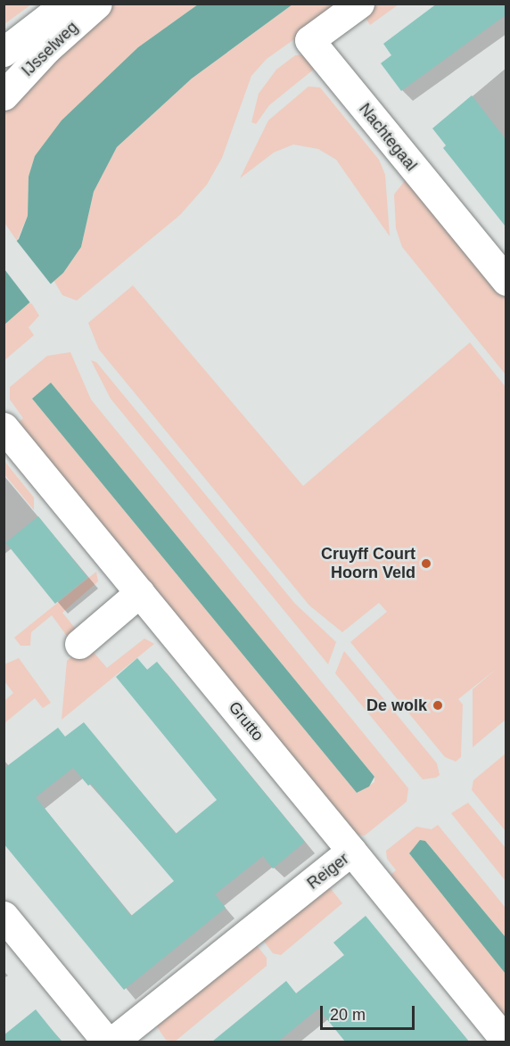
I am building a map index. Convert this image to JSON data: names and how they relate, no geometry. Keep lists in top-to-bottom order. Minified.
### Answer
{"streets":{"street":["IJsselweg","Nachtegaal","Grutto","Reiger"]},"crossings":[["Grutto","Reiger"]],"places":["Cruyff Court Hoorn Veld","De wolk"],"scale_bar":"20 m"}
